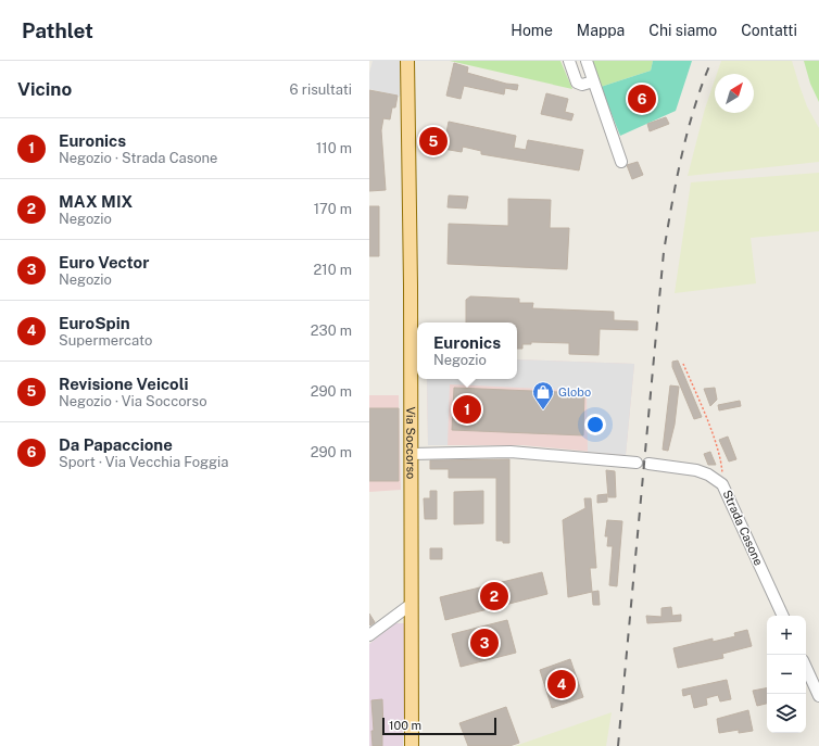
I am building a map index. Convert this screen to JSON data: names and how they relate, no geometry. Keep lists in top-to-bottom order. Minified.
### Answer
{"streets":{"main road":["Via Soccorso"],"street":["Strada Casone"]},"places":{"shop":["Globo"]},"scale_bar":"100 m","north":"top right","page":{"header":"Pathlet","nav":["Home","Mappa","Chi siamo","Contatti"],"heading":["Vicino","6 risultati"],"pins":["6","5","1","2","3","4"],"list":[{"mark":"1","name":"Euronics","note":"Negozio · Strada Casone","value":"110 m"},{"mark":"2","name":"MAX MIX","note":"Negozio","value":"170 m"},{"mark":"3","name":"Euro Vector","note":"Negozio","value":"210 m"},{"mark":"4","name":"EuroSpin","note":"Supermercato","value":"230 m"},{"mark":"5","name":"Revisione Veicoli","note":"Negozio · Via Soccorso","value":"290 m"},{"mark":"6","name":"Da Papaccione","note":"Sport · Via Vecchia Foggia","value":"290 m"}],"popup":["Euronics","Negozio"],"map_buttons":["+","−"],"scale":"100 m"}}
